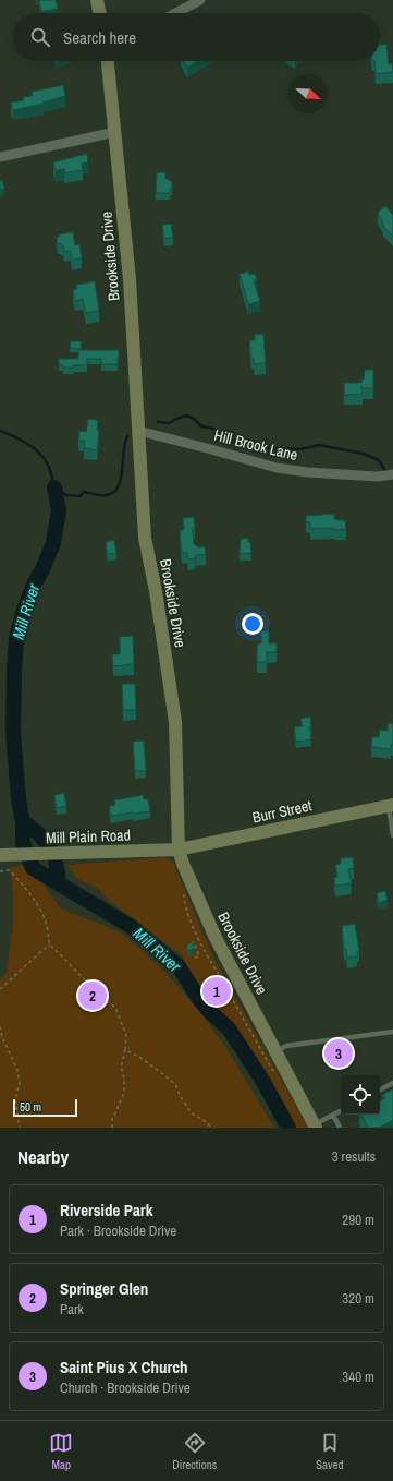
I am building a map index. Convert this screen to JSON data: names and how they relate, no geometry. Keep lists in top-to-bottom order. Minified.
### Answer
{"streets":{"main road":["Brookside Drive","Burr Street","Mill Plain Road"],"street":["Hill Brook Lane"]},"crossings":[["Brookside Drive","Hill Brook Lane"],["Brookside Drive","Burr Street"],["Brookside Drive","Mill Plain Road"],["Burr Street","Mill Plain Road"]],"water":["Mill River"],"scale_bar":"50 m","north":"bottom right","page":{"search":"Search here","pins":["1","2","3"],"scale":"50 m","heading":["Nearby","3 results"],"list":[{"mark":"1","name":"Riverside Park","note":"Park · Brookside Drive","value":"290 m"},{"mark":"2","name":"Springer Glen","note":"Park","value":"320 m"},{"mark":"3","name":"Saint Pius X Church","note":"Church · Brookside Drive","value":"340 m"}],"nav":["Map","Directions","Saved"]}}
